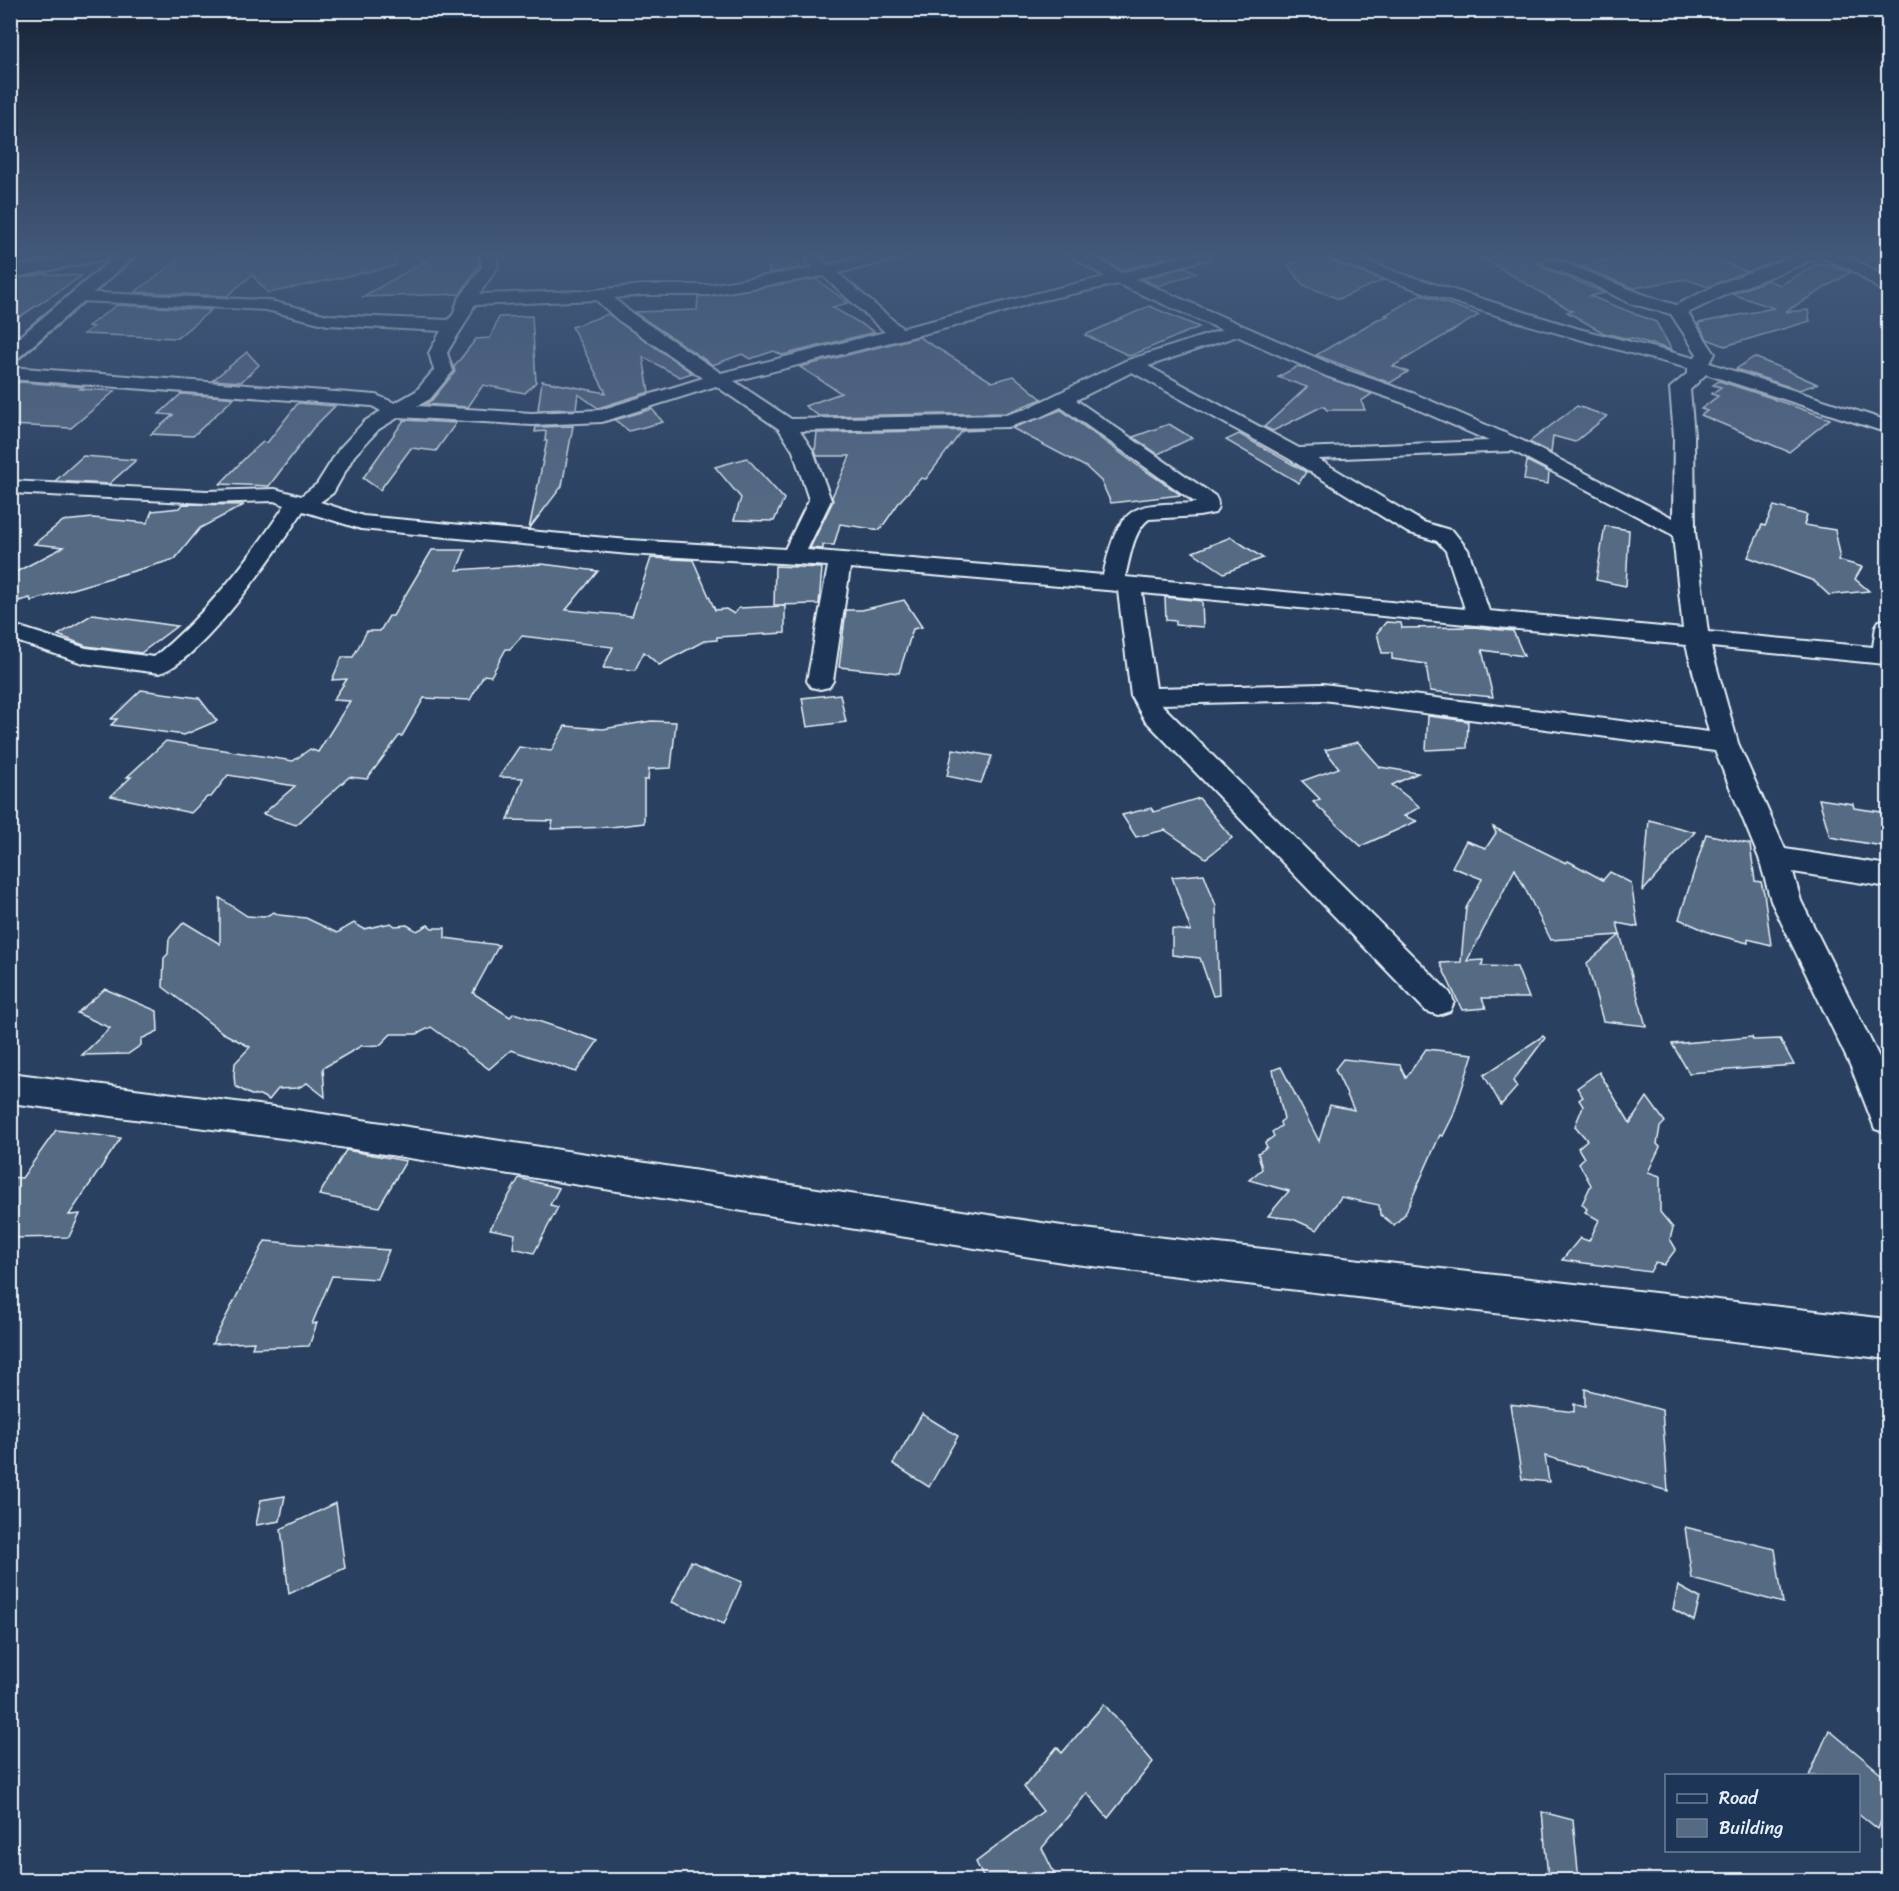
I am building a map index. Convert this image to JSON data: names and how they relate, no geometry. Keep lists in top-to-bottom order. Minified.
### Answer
{"legend":["Road","Building"]}
